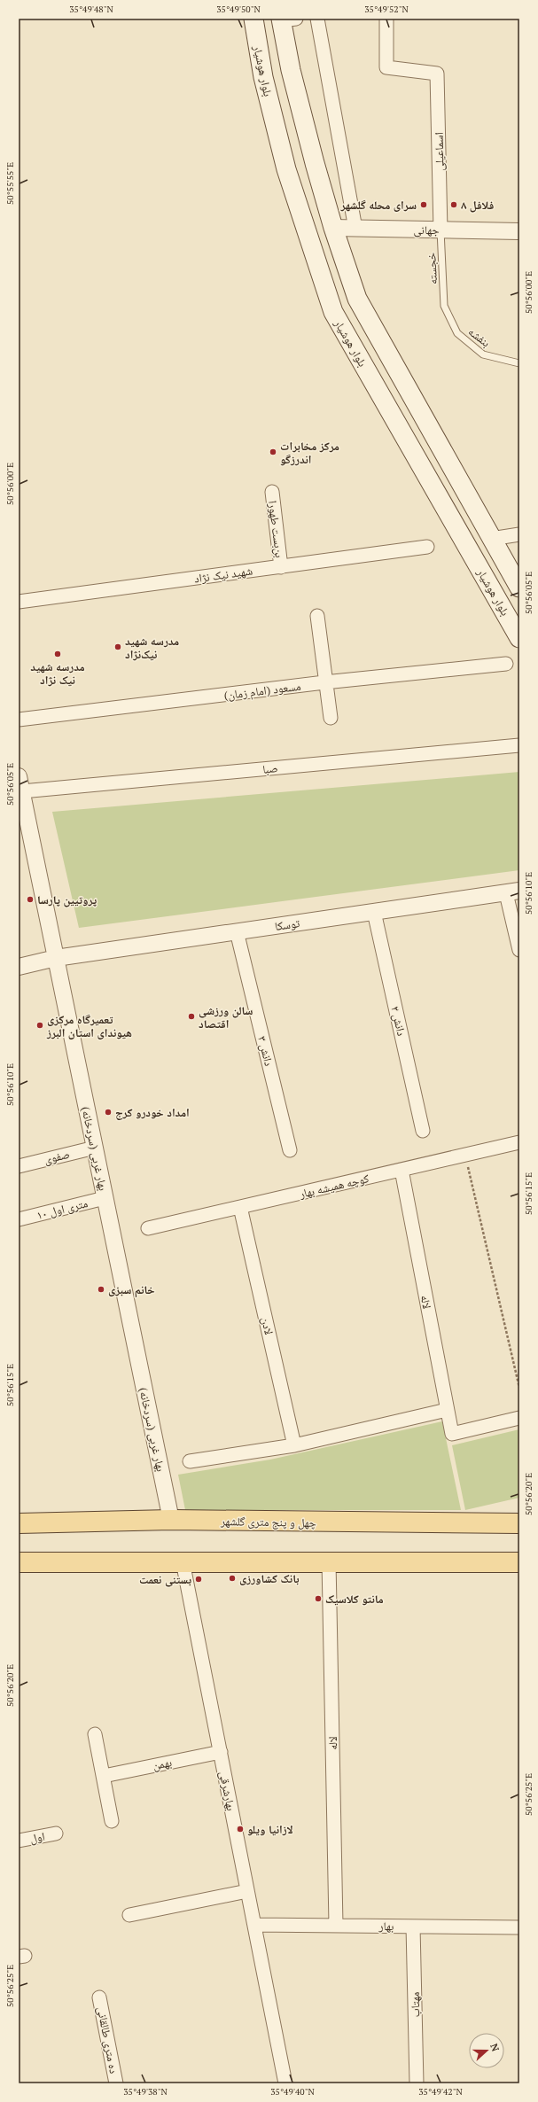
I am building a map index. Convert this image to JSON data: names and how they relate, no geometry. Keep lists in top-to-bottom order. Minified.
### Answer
{"streets":{"main road":["بلوار هوشیار","چهل و پنج متری گلشهر"],"street":["اسماعیلی","جهانی","بن‌بست طهورا","شهید نیک نژاد","مسعود (امام زمان)","صبا","توسکا","دانش ۲","دانش ۳","بهار غربی (سردخانه)","صفوی","کوچه همیشه بهار","۱۰ متری اول","لاله","لادن","بهمن","بهارشرقی","اول","بهار","مهتاب","ده متری طالقانی"],"lane":["خجسته","بنفشه"]},"crossings":[["اسماعیلی","جهانی"],["اسماعیلی","خجسته"],["جهانی","خجسته"],["خجسته","بنفشه"],["بن‌بست طهورا","شهید نیک نژاد"],["صبا","بهار غربی (سردخانه)"],["توسکا","دانش ۲"],["توسکا","دانش ۳"],["توسکا","بهار غربی (سردخانه)"],["بهار غربی (سردخانه)","صفوی"],["بهار غربی (سردخانه)","۱۰ متری اول"],["بهار غربی (سردخانه)","چهل و پنج متری گلشهر"],["کوچه همیشه بهار","لاله"],["کوچه همیشه بهار","لادن"],["لاله","بهار"],["بهمن","بهارشرقی"],["بهارشرقی","بهار"],["بهار","مهتاب"]],"places":["سرای محله گلشهر","فلافل ۸","مرکز مخابرات اندرزگو","مدرسه شهید نیک‌نژاد","مدرسه شهید نیک نژاد","پروتیین پارسا","سالن ورزشی اقتصاد","تعمیرگاه مرکزی هیوندای استان البرز","امداد خودرو کرج","خانم سبزی","بانک کشاورزی","بستنی نعمت","مانتو کلاسیک","لازانیا ویلو"],"north":"right","coordinates":["35°49'48\"N","35°49'50\"N","35°49'52\"N","50°55'55\"E","50°56'00\"E","50°56'05\"E","50°56'10\"E","50°56'15\"E","50°56'20\"E","50°56'25\"E","35°49'38\"N","35°49'40\"N","35°49'42\"N"]}
